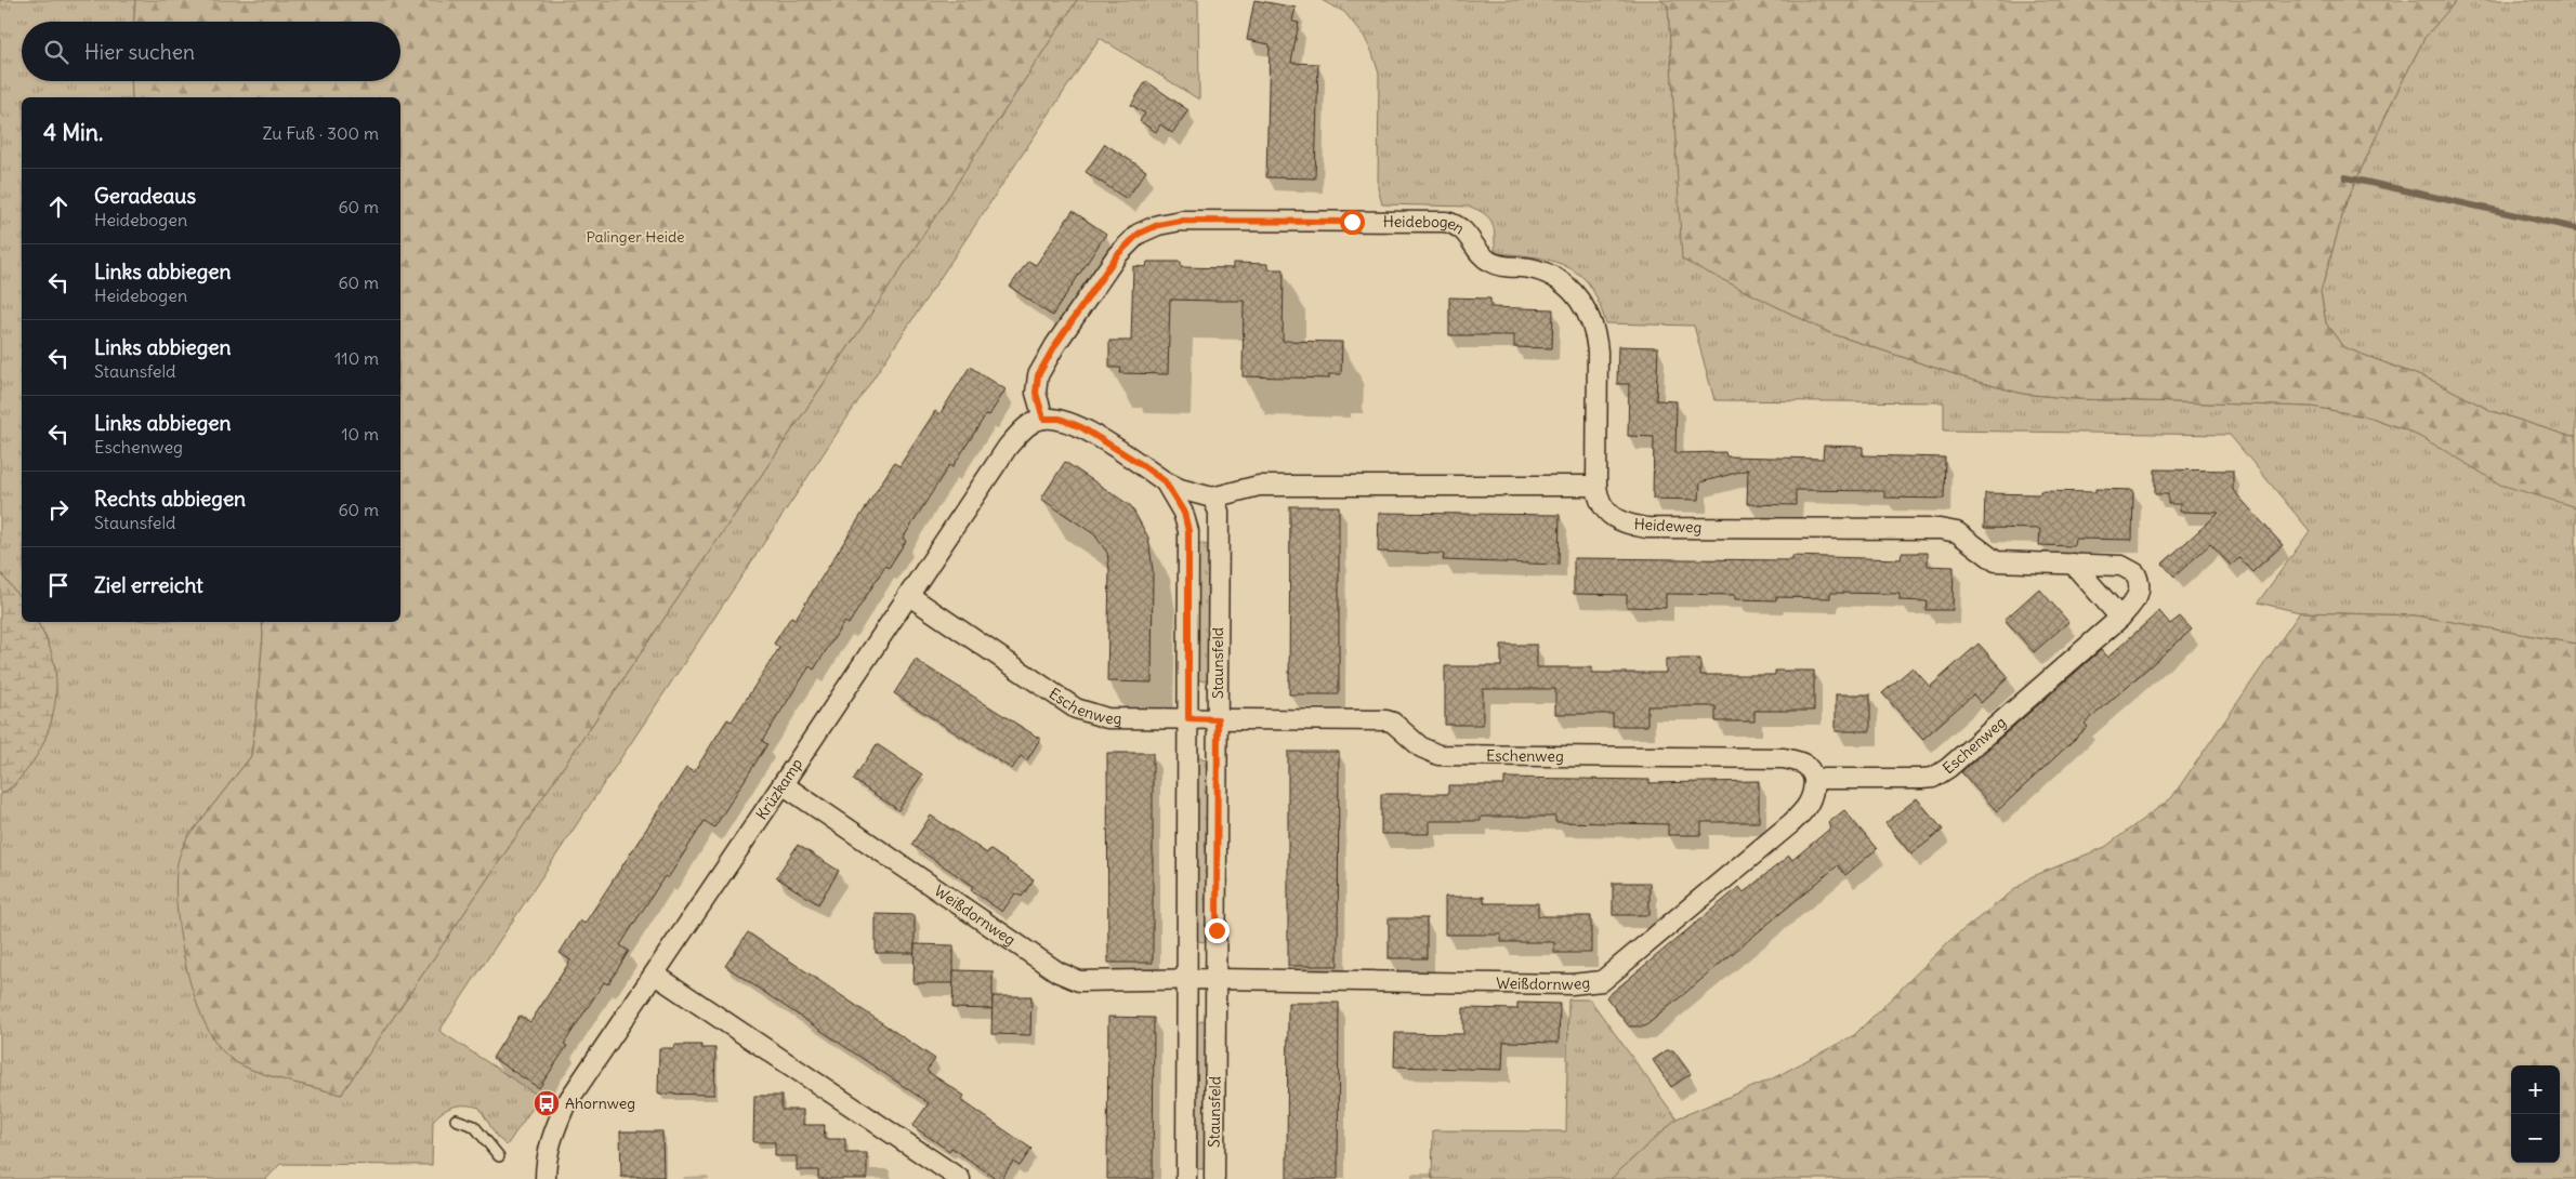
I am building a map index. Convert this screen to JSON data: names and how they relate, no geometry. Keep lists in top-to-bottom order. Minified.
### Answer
{"streets":{"street":["Heidebogen","Heideweg","Staunsfeld","Eschenweg","Krüzkamp","Weißdornweg"]},"crossings":[["Heidebogen","Heideweg"],["Heidebogen","Staunsfeld"],["Heidebogen","Krüzkamp"],["Heideweg","Eschenweg"],["Staunsfeld","Eschenweg"],["Staunsfeld","Krüzkamp"],["Staunsfeld","Weißdornweg"],["Eschenweg","Krüzkamp"],["Eschenweg","Weißdornweg"],["Krüzkamp","Weißdornweg"]],"parks":["Palinger Heide"],"places":{"bus stop":["Ahornweg"]},"page":{"search":"Hier suchen","heading":["4 Min.","Zu Fuß · 300 m"],"list":[["Geradeaus","Heidebogen","60 m"],["Links abbiegen","Heidebogen","60 m"],["Links abbiegen","Staunsfeld","110 m"],["Links abbiegen","Eschenweg","10 m"],["Rechts abbiegen","Staunsfeld","60 m"],"Ziel erreicht"],"map_buttons":["+","−"]}}
